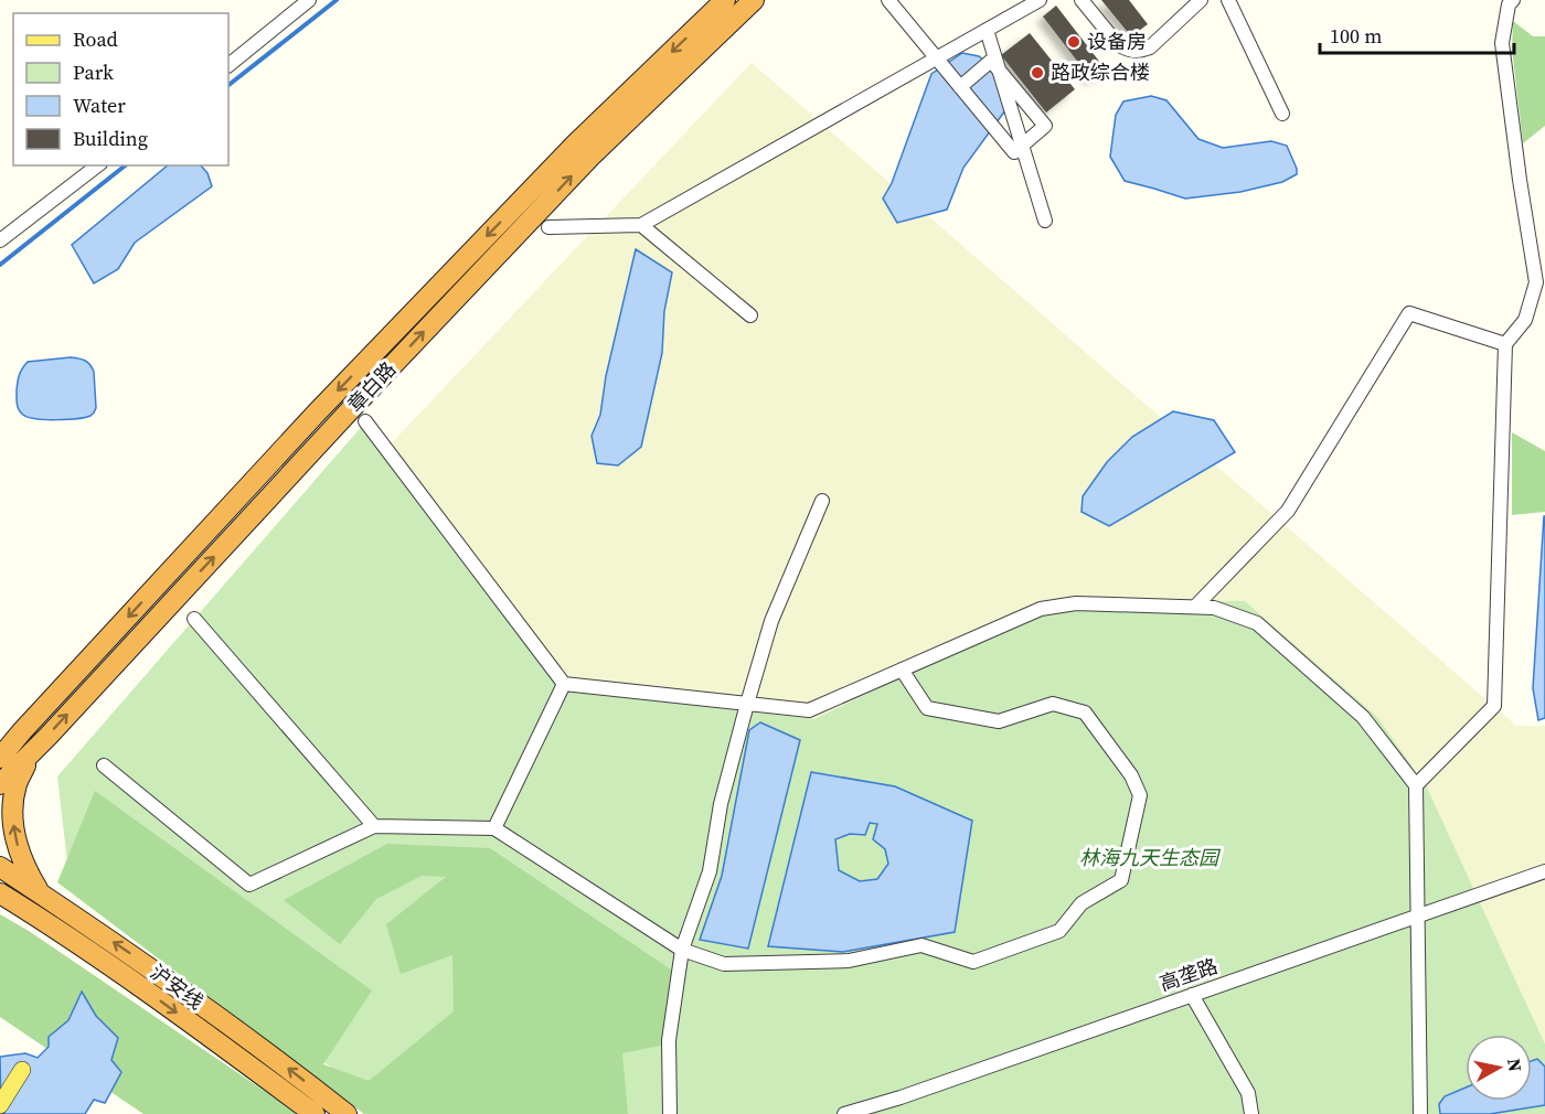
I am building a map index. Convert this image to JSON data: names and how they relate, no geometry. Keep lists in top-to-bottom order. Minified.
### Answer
{"streets":{"highway":["章白路","沪安线"],"street":["高垄路"]},"parks":["林海九天生态园"],"places":["设备房","路政综合楼"],"legend":["Road","Park","Water","Building"],"scale_bar":"100 m","north":"right"}
